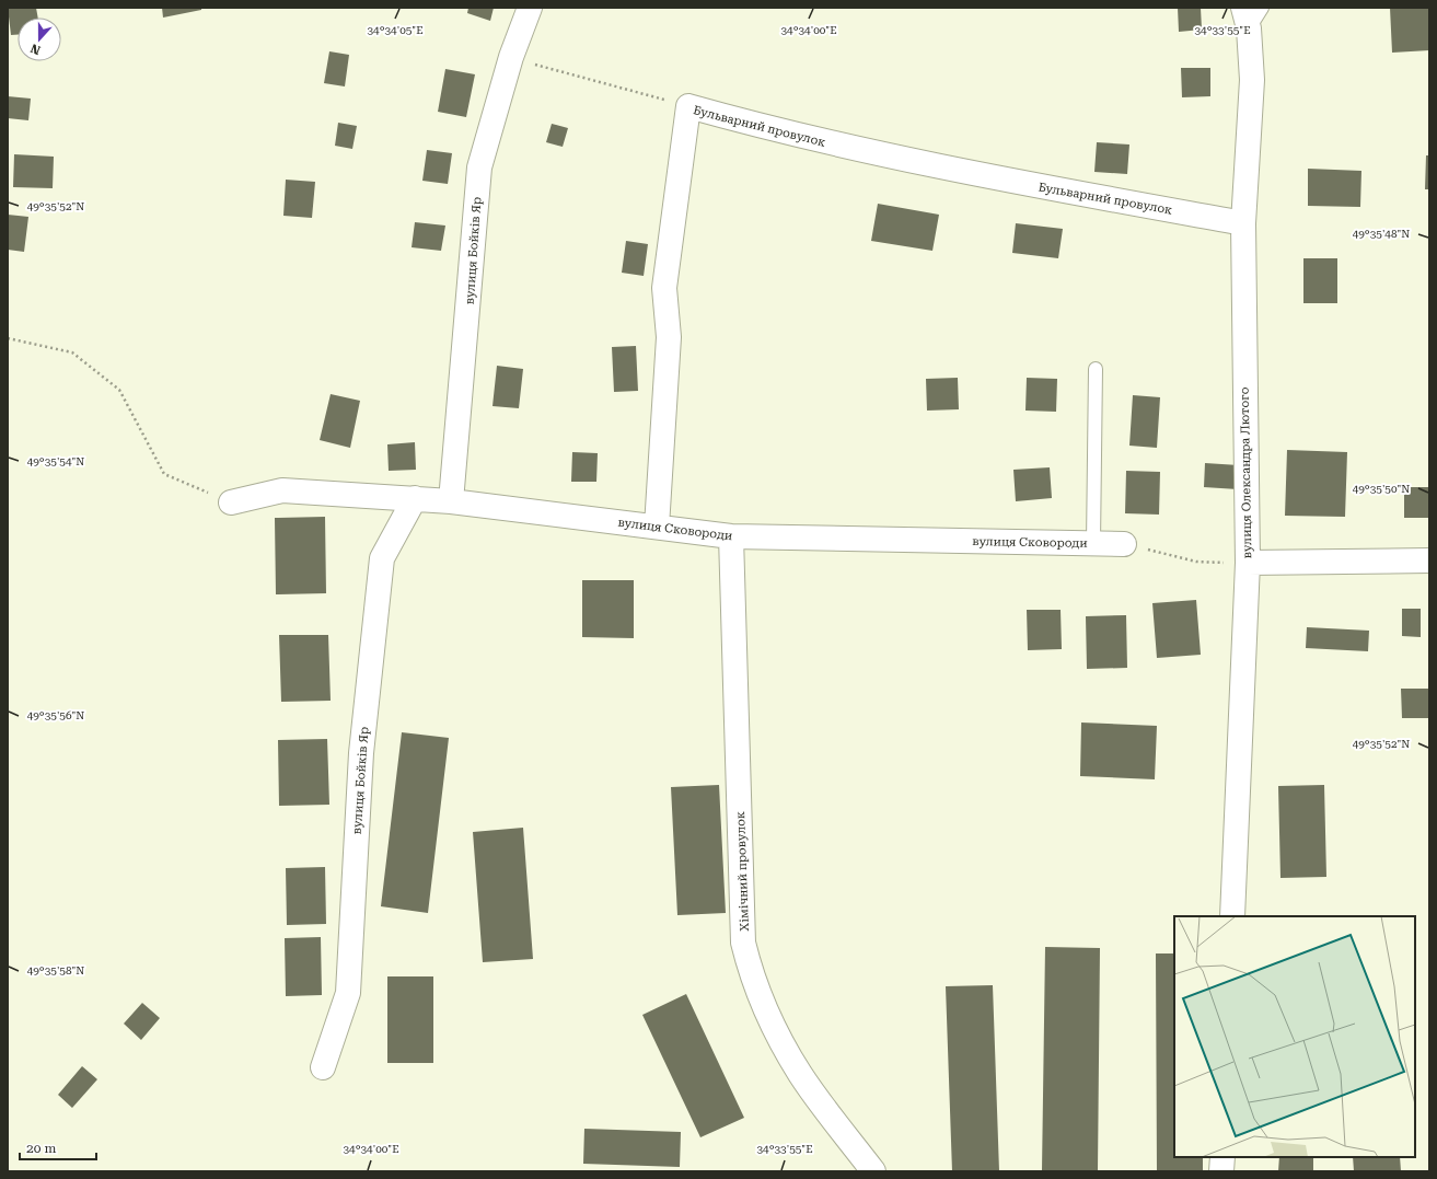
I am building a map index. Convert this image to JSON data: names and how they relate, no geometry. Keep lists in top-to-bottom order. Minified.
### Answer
{"streets":{"street":["Бульварний провулок","вулиця Бойків Яр","вулиця Олександра Лютого","вулиця Сковороди","Хімічний провулок"]},"crossings":[["Бульварний провулок","вулиця Олександра Лютого"],["Бульварний провулок","вулиця Сковороди"],["вулиця Бойків Яр","вулиця Сковороди"],["вулиця Сковороди","Хімічний провулок"]],"scale_bar":"20 m","north":"bottom","coordinates":["34°34'05\"E","34°34'00\"E","34°33'55\"E","49°35'52\"N","49°35'48\"N","49°35'54\"N","49°35'50\"N","49°35'56\"N","49°35'58\"N"]}
